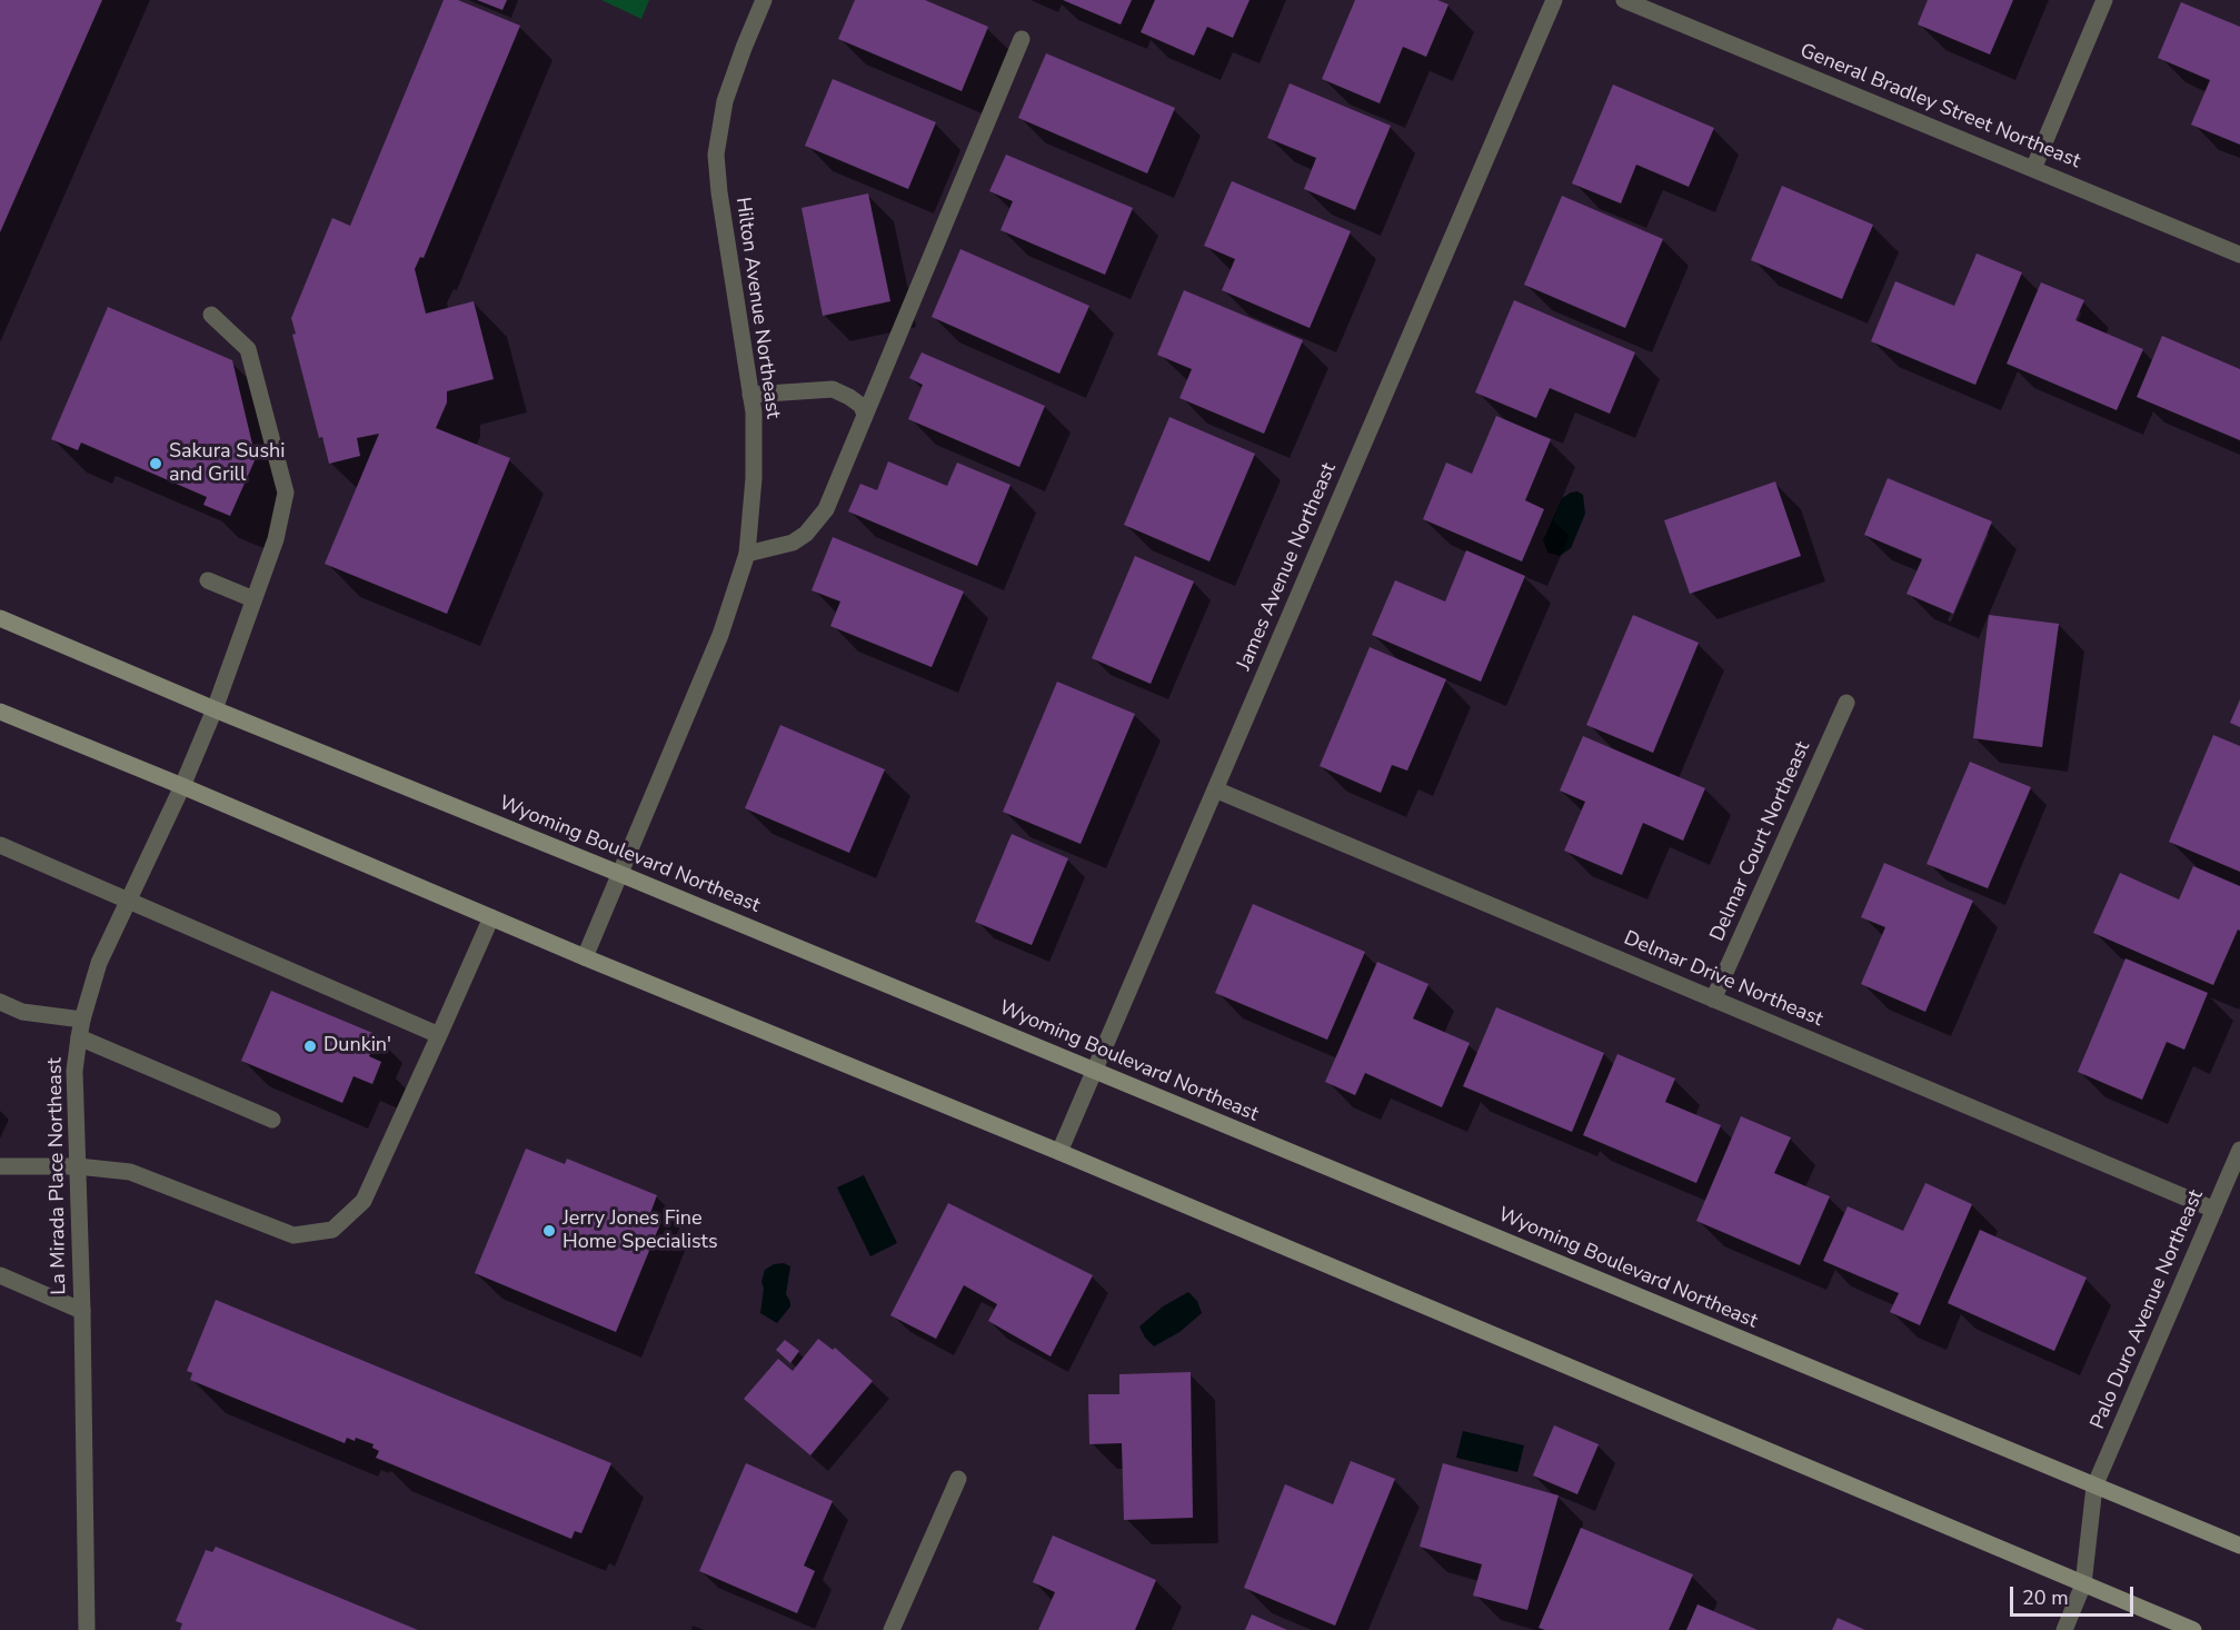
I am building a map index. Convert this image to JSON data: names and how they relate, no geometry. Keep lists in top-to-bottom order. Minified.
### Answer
{"streets":{"main road":["Wyoming Boulevard Northeast"],"street":["General Bradley Street Northeast","Hilton Avenue Northeast","James Avenue Northeast","Delmar Court Northeast","Delmar Drive Northeast","La Mirada Place Northeast","Palo Duro Avenue Northeast"]},"crossings":[["Hilton Avenue Northeast","Wyoming Boulevard Northeast"],["James Avenue Northeast","Wyoming Boulevard Northeast"],["James Avenue Northeast","Delmar Drive Northeast"],["Delmar Court Northeast","Delmar Drive Northeast"],["Wyoming Boulevard Northeast","La Mirada Place Northeast"],["Wyoming Boulevard Northeast","Palo Duro Avenue Northeast"],["Delmar Drive Northeast","Palo Duro Avenue Northeast"]],"places":["Sakura Sushi and Grill","Dunkin'","Jerry Jones Fine Home Specialists"],"scale_bar":"20 m"}
